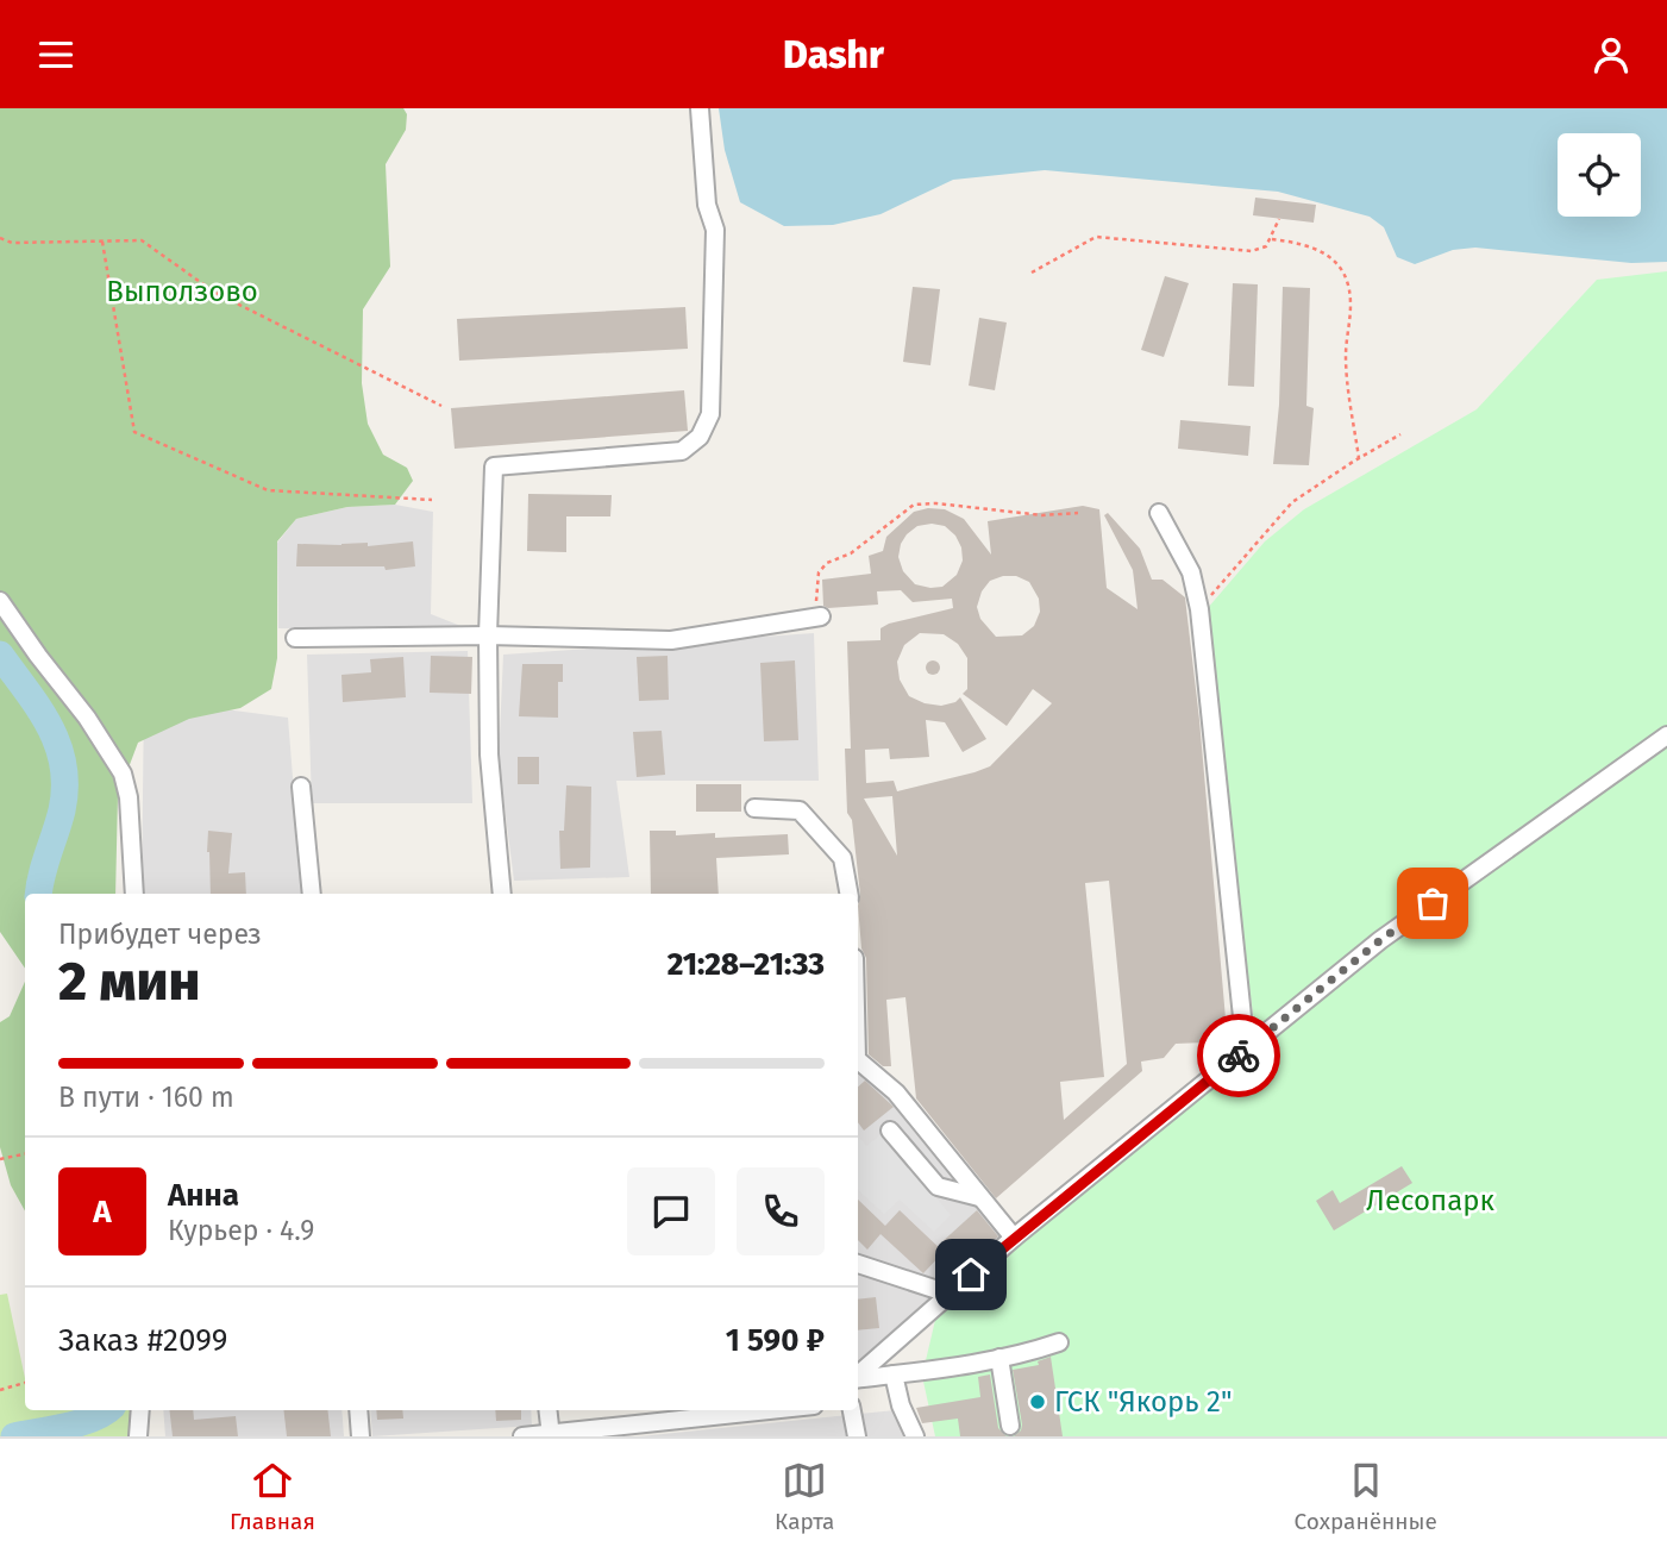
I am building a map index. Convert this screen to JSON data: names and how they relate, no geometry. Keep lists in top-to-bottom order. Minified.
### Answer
{"parks":["Выползово","Лесопарк"],"places":["ГСК \"Якорь 2\""],"page":{"header":"Dashr","heading":["2 мин","Прибудет через","21:28–21:33"],"panel":["Анна","Курьер · 4.9","Заказ #2099","1 590 ₽"],"bar":"В пути · 160 m","round":"А","tabs":["Главная","Карта","Сохранённые"]}}
